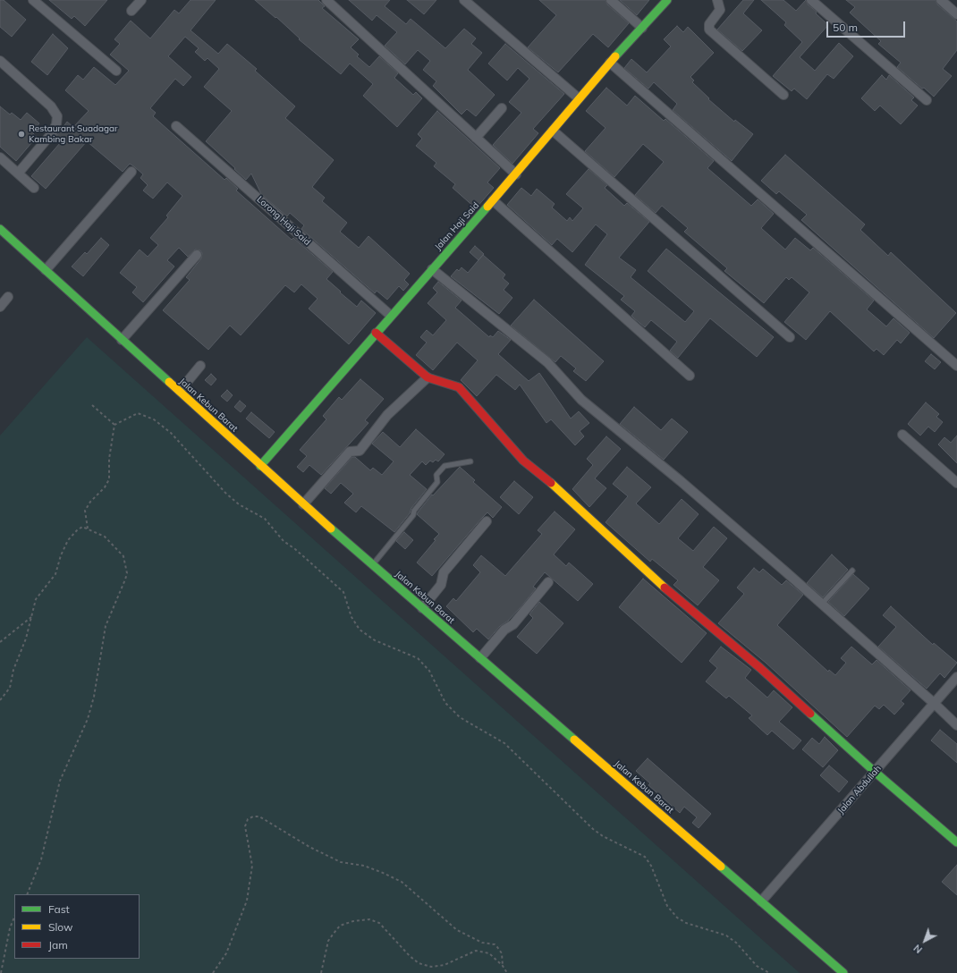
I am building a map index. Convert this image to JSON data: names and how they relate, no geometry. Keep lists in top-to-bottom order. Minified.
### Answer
{"streets":{"street":["Lorong Haji Said","Jalan Haji Said","Jalan Kebun Barat","Jalan Abdullah"]},"crossings":[["Lorong Haji Said","Jalan Haji Said"],["Jalan Haji Said","Jalan Kebun Barat"],["Jalan Kebun Barat","Jalan Abdullah"]],"places":["Restaurant Suadagar Kambing Bakar"],"legend":["Fast","Slow","Jam"],"scale_bar":"50 m","north":"bottom left"}
